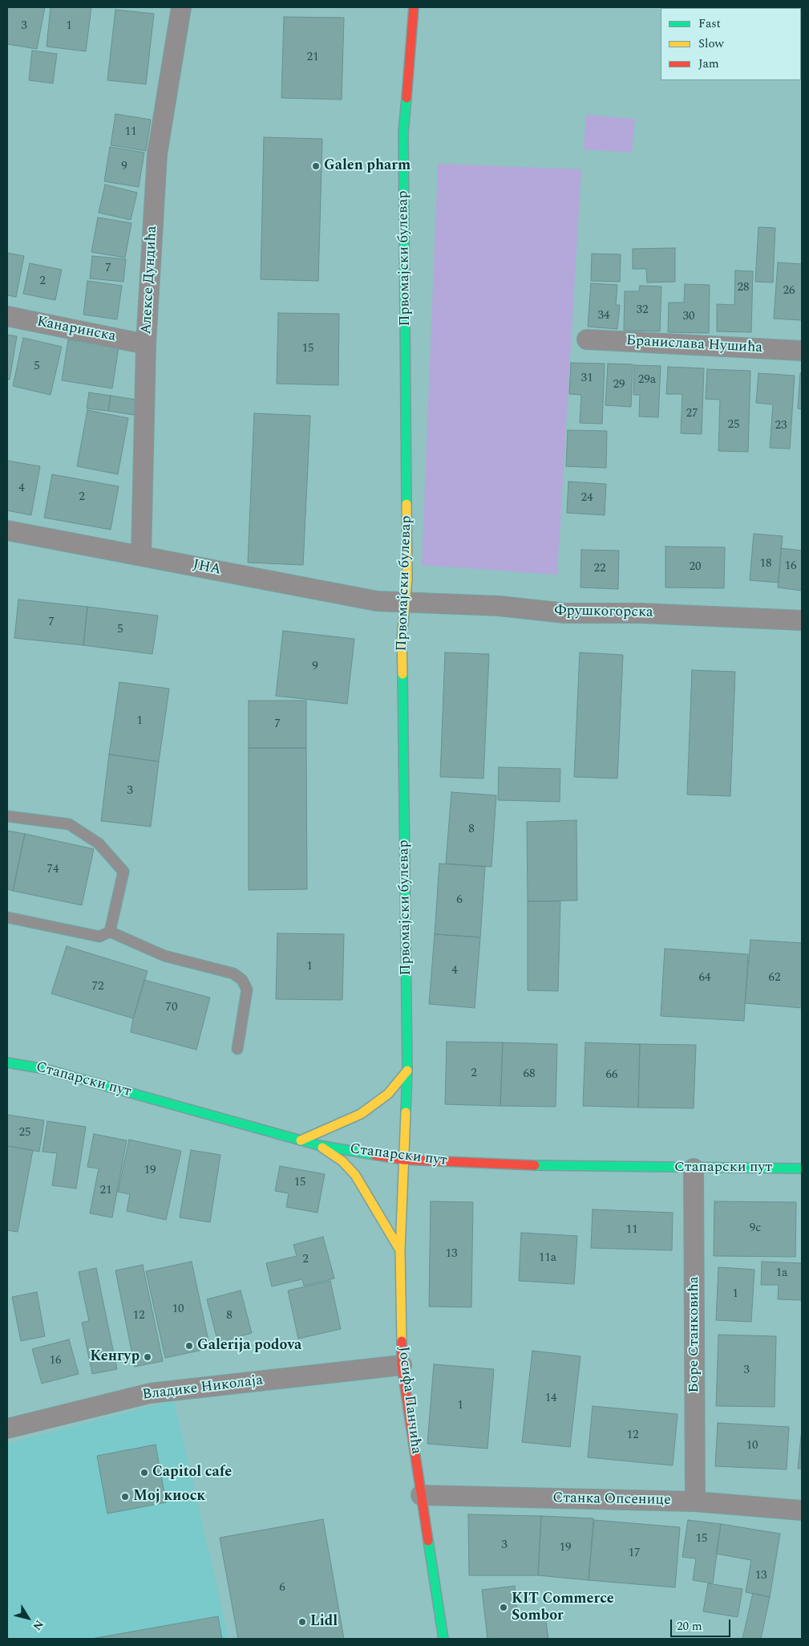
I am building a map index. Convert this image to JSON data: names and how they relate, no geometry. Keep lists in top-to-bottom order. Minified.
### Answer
{"streets":{"street":["Првомајски булевар","Алексе Дундића","Канаринска","Бранислава Нушића","ЈНА","Фрушкогорска","Стапарски пут","Боре Станковића","Владике Николаја","Јосифа Панчића","Станка Опсенице"]},"crossings":[["Првомајски булевар","ЈНА"],["Првомајски булевар","Фрушкогорска"],["Првомајски булевар","Стапарски пут"],["Првомајски булевар","Јосифа Панчића"],["Алексе Дундића","Канаринска"],["Алексе Дундића","ЈНА"],["ЈНА","Фрушкогорска"],["Стапарски пут","Боре Станковића"],["Стапарски пут","Јосифа Панчића"],["Боре Станковића","Станка Опсенице"],["Владике Николаја","Јосифа Панчића"],["Јосифа Панчића","Станка Опсенице"]],"places":["Galen pharm","Galerija podova","Кенгур","Capitol cafe","Мој киоск","KIT Commerce Sombor","Lidl"],"house_numbers":["3","1","21","11","9","7","2","28","26","32","34","30","15","5","31","29a","29","27","25","23","4","2","24","18","16","20","22","7","5","9","1","7","3","8","74","6","1","4","64","62","72","70","2","68","66","25","19","15","21","9c","11","13","11a","2","1a","1","10","12","8","16","3","14","1","12","10","15","3","19","17","13","6"],"legend":["Fast","Slow","Jam"],"scale_bar":"20 m","north":"bottom right"}
